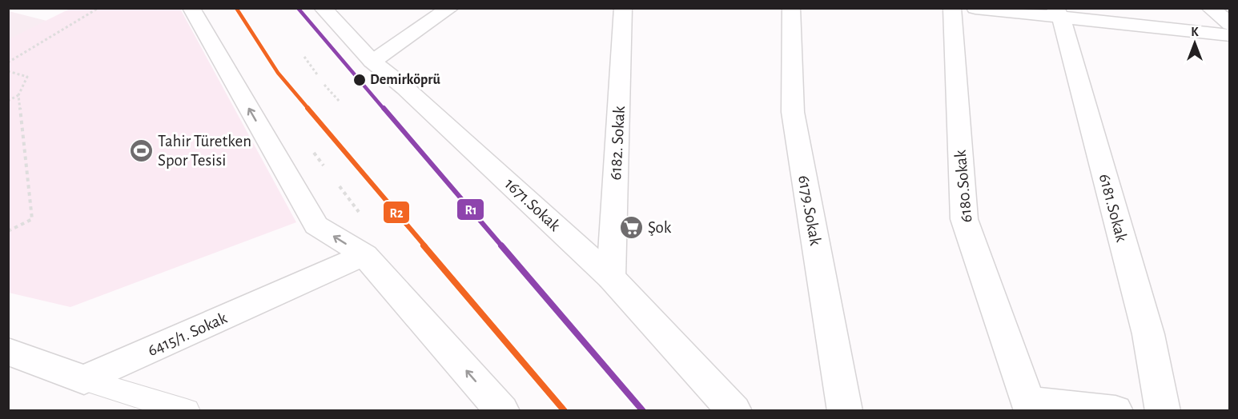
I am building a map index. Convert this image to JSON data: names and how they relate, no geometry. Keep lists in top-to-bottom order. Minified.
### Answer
{"streets":{"street":["6182. Sokak","6180.Sokak","1671.Sokak","6181.Sokak","6179.Sokak","6415/1. Sokak"]},"crossings":[["6182. Sokak","1671.Sokak"]],"places":{"other":["Demirköprü"],"sports":["Tahir Türetken Spor Tesisi"],"supermarket":["Şok"]},"lines":["transit line R1","transit line R2"],"north":"top"}
